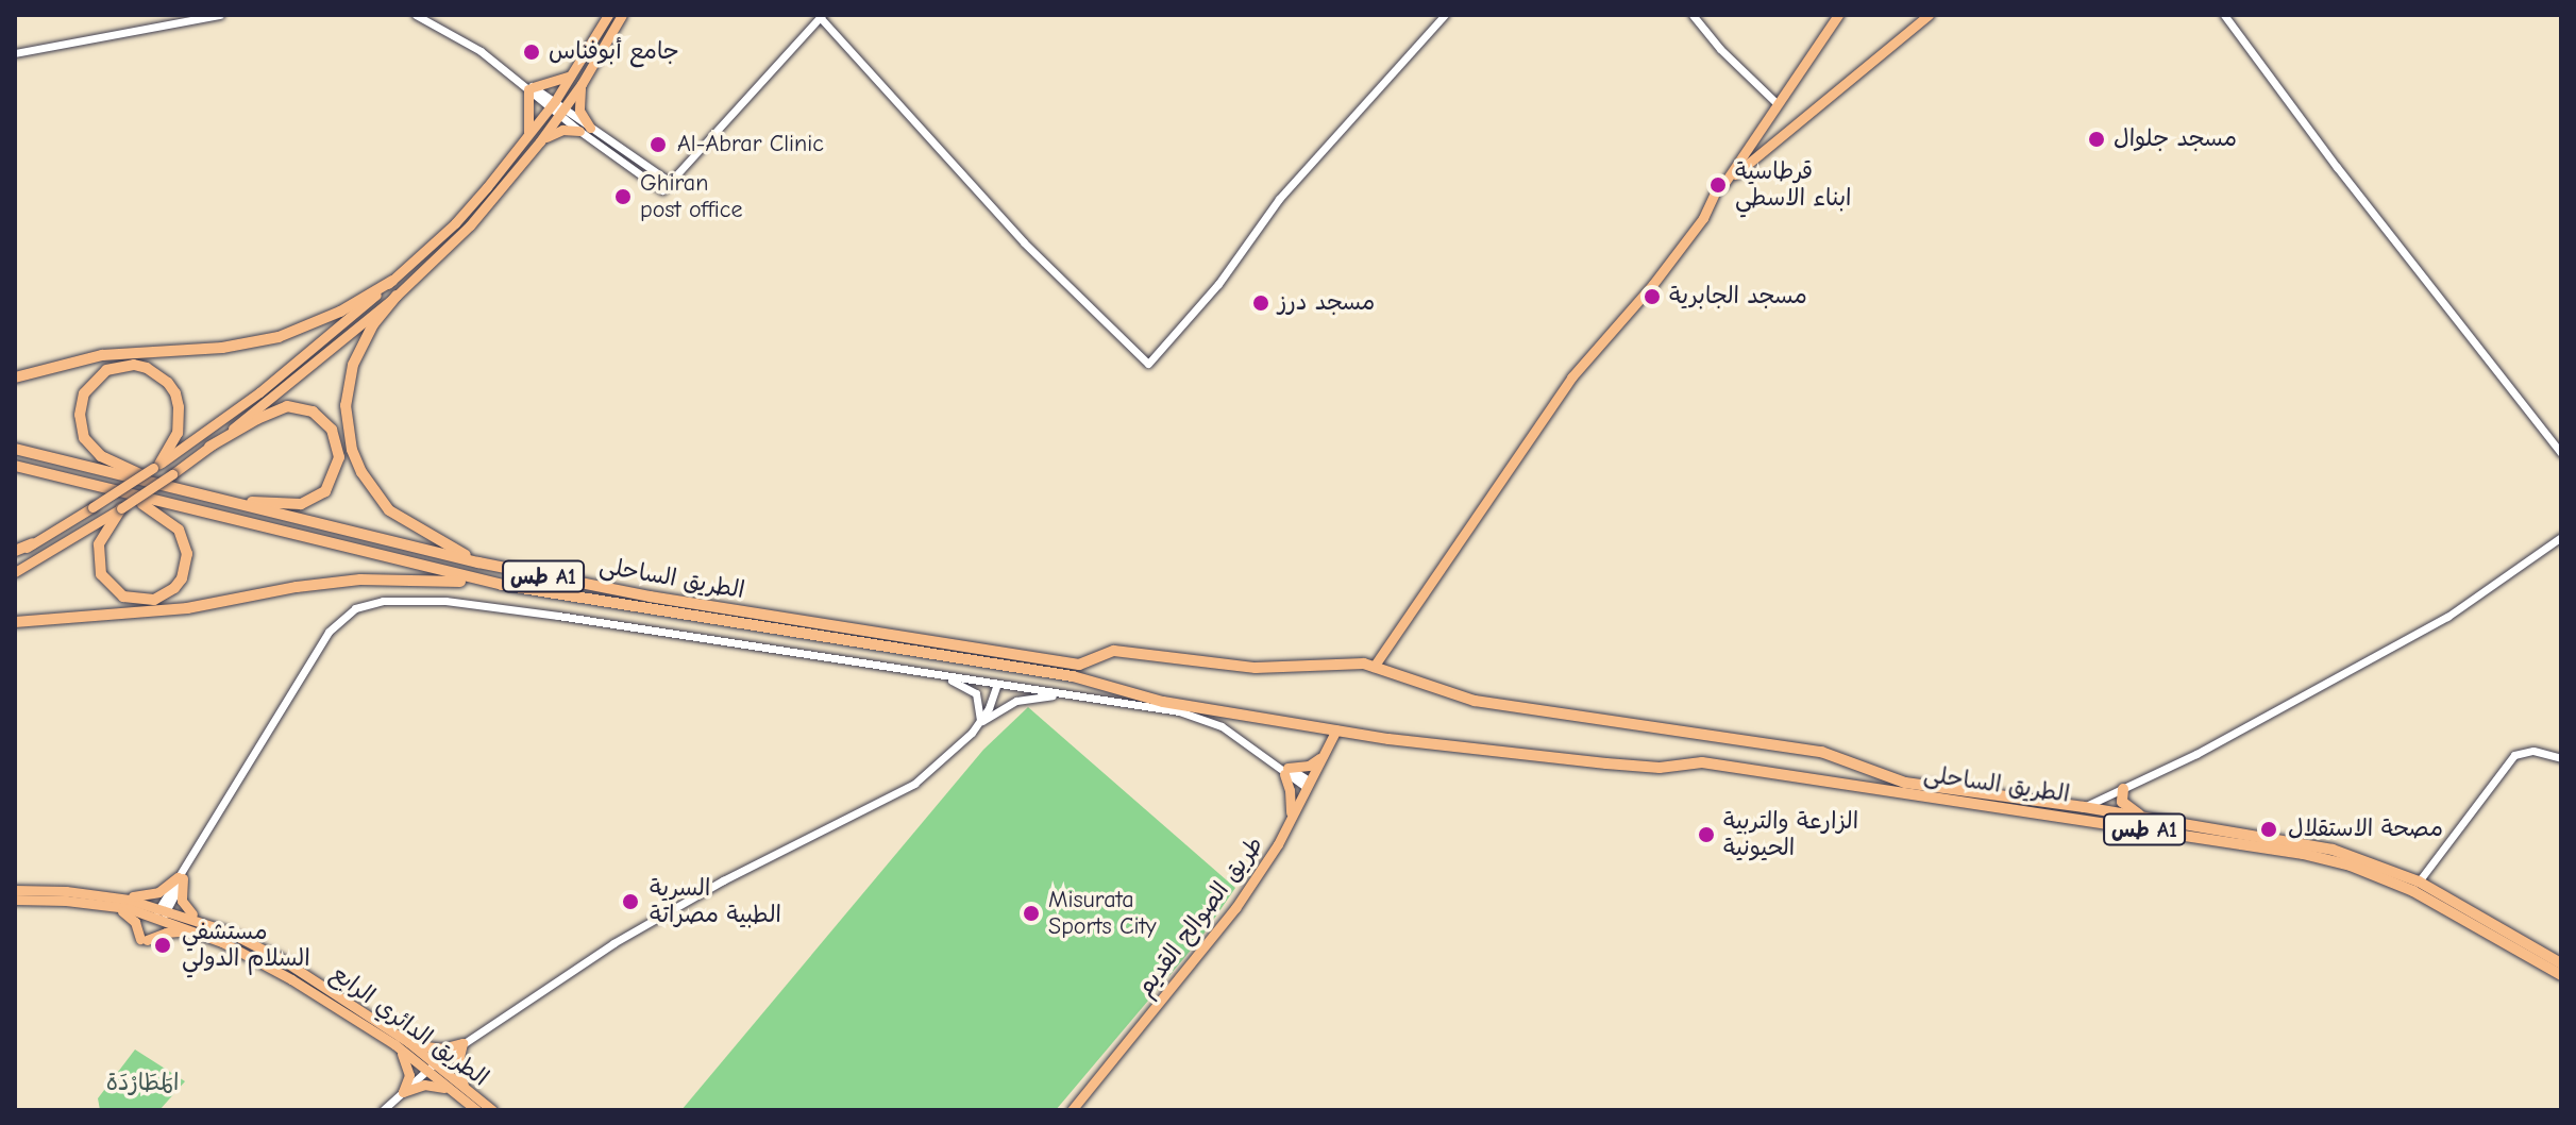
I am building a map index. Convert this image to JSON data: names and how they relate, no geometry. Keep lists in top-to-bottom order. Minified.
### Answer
{"streets":{"highway":["طس A1","الطريق الساحلى"],"main road":["طريق الصوالح القديم","الطريق الدائري الرابع"]},"crossings":[["الطريق الساحلى","طريق الصوالح القديم"]],"parks":["المَطَارْدَة"],"places":["جامع أبوفناس","مسجد جلوال","Al-Abrar Clinic","قرطاسية ابناء الاسطي","Ghiran post office","مسجد الجابرية","مسجد درز","مصحة الاستقلال","الزارعة والتربية الحيونية","السرية الطبية مصراتة","Misurata Sports City","مستشفي السلام الدولي"]}
